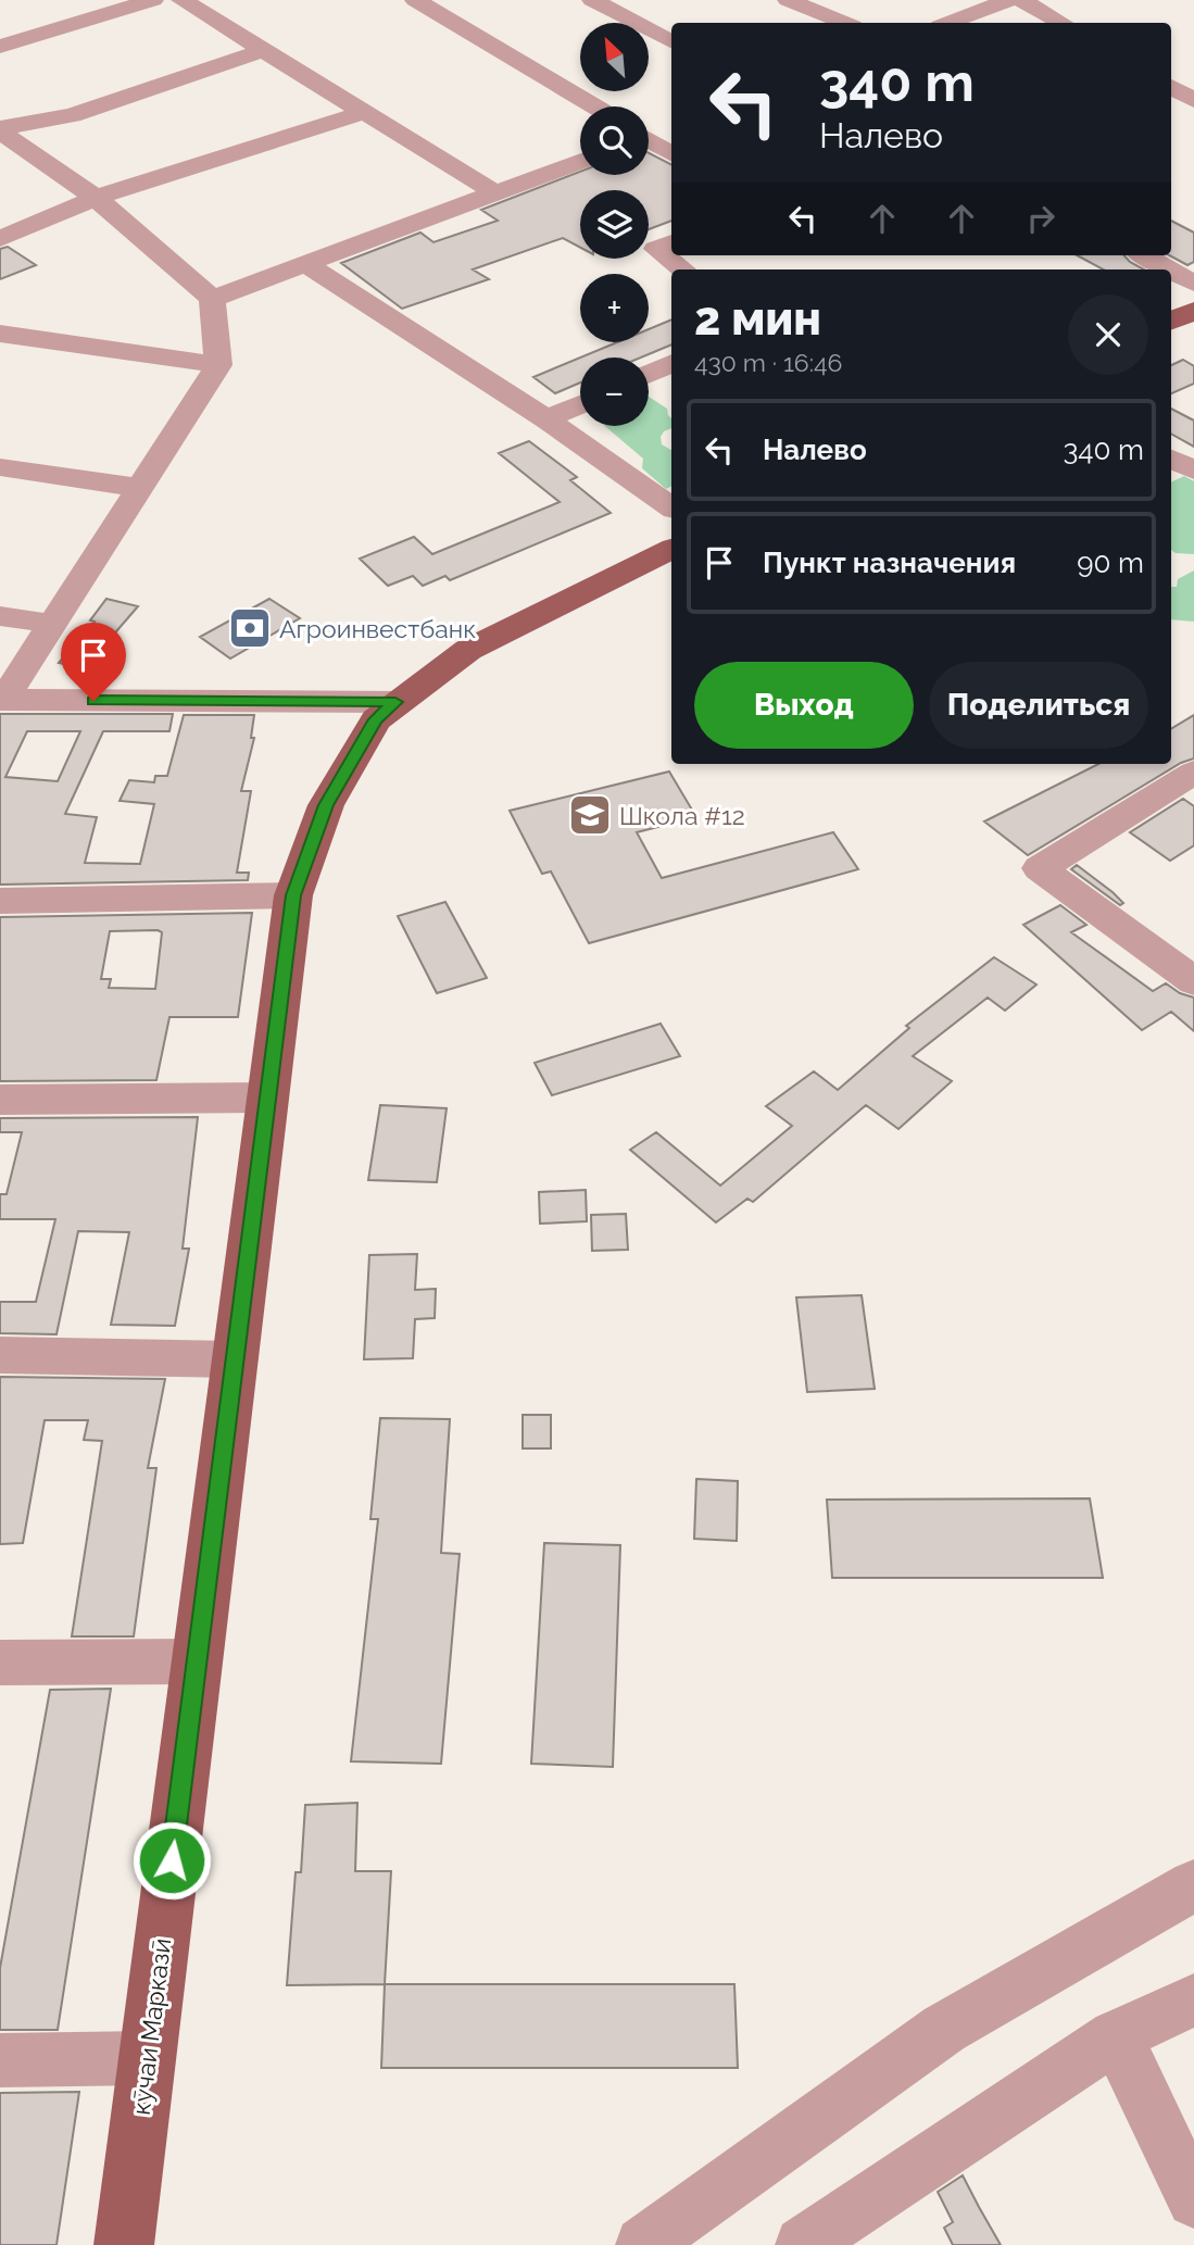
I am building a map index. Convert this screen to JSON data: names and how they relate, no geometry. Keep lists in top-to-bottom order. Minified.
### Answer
{"streets":{"main road":["кӯчаи Марказӣ"]},"places":{"bank":["Агроинвестбанк"],"school or university":["Школа #12"]},"north":"top left","page":{"map_buttons":["+","−"],"turn":["340 m","Налево"],"heading":["2 мин","430 m · 16:46"],"list":[{"name":"Налево","value":"340 m"},{"name":"Пункт назначения","value":"90 m"}],"buttons":["Выход","Поделиться"]}}
